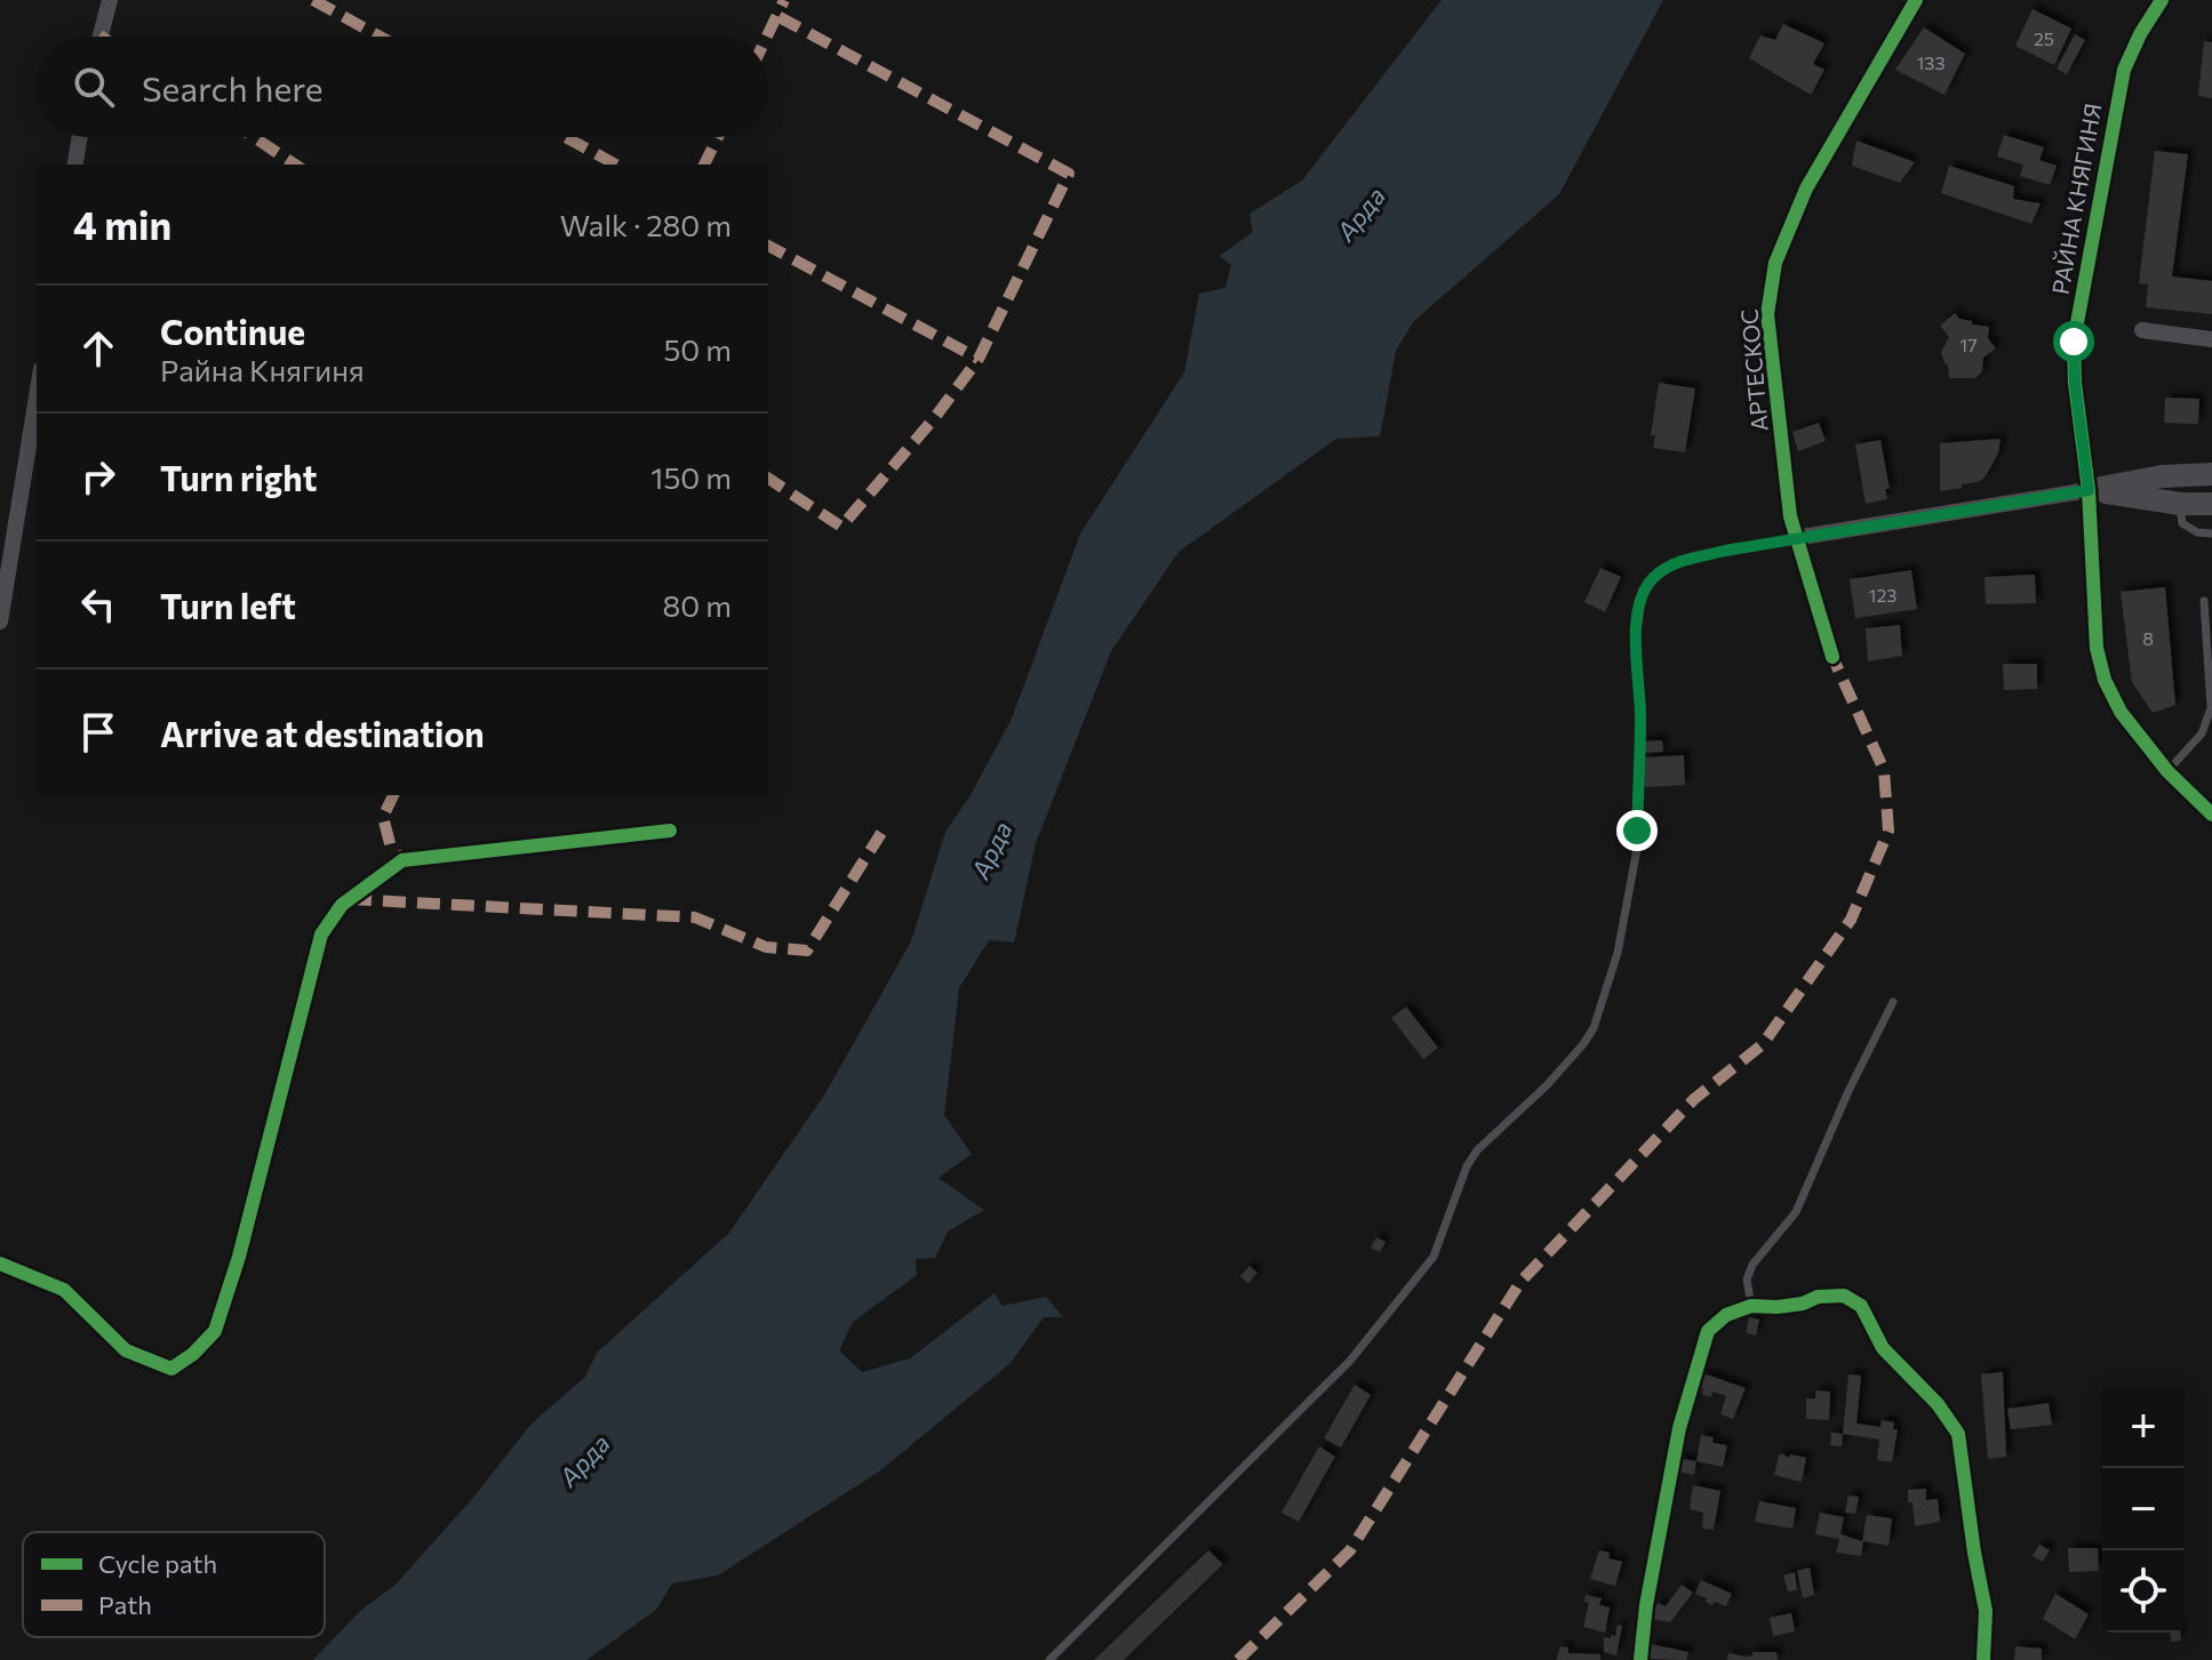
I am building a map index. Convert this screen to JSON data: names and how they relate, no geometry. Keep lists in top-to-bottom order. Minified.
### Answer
{"streets":{"street":["РАЙНА КНЯГИНЯ","АРТЕСКОС"]},"water":["Арда"],"house_numbers":["25","133","17","123","8"],"legend":["Cycle path","Path"],"page":{"search":"Search here","heading":["4 min","Walk · 280 m"],"list":[["Continue","Райна Княгиня","50 m"],["Turn right","150 m"],["Turn left","80 m"],"Arrive at destination"],"map_buttons":["+","−"]}}
